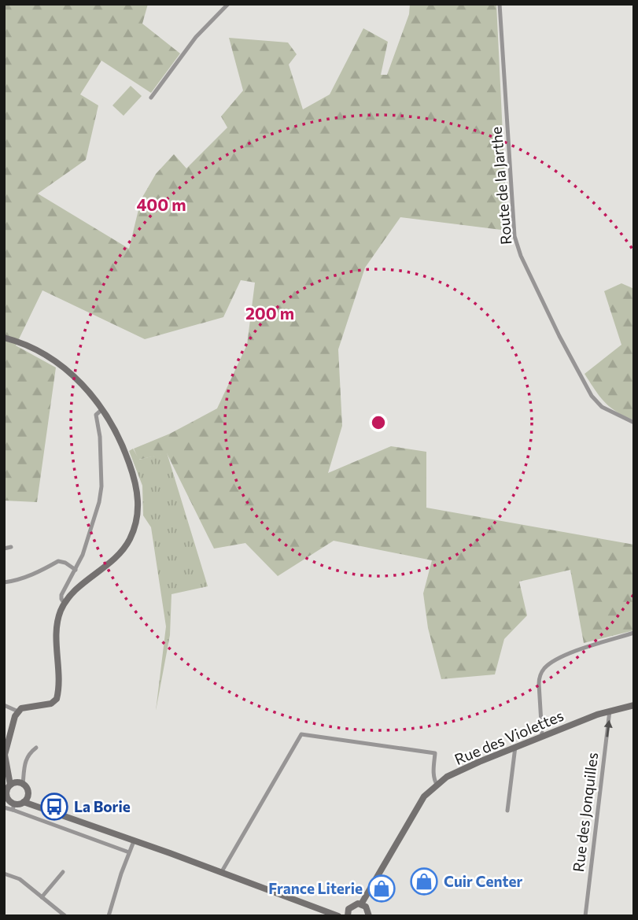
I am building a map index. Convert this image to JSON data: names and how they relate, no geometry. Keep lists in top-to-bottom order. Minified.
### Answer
{"streets":{"street":["Route de la Jarthe","Rue des Violettes","Rue des Jonquilles"]},"crossings":[["Rue des Violettes","Rue des Jonquilles"]],"one_way":["Rue des Jonquilles"],"places":{"bus stop":["La Borie"],"shop":["Cuir Center","France Literie"]},"rings":["400 m","200 m"]}
